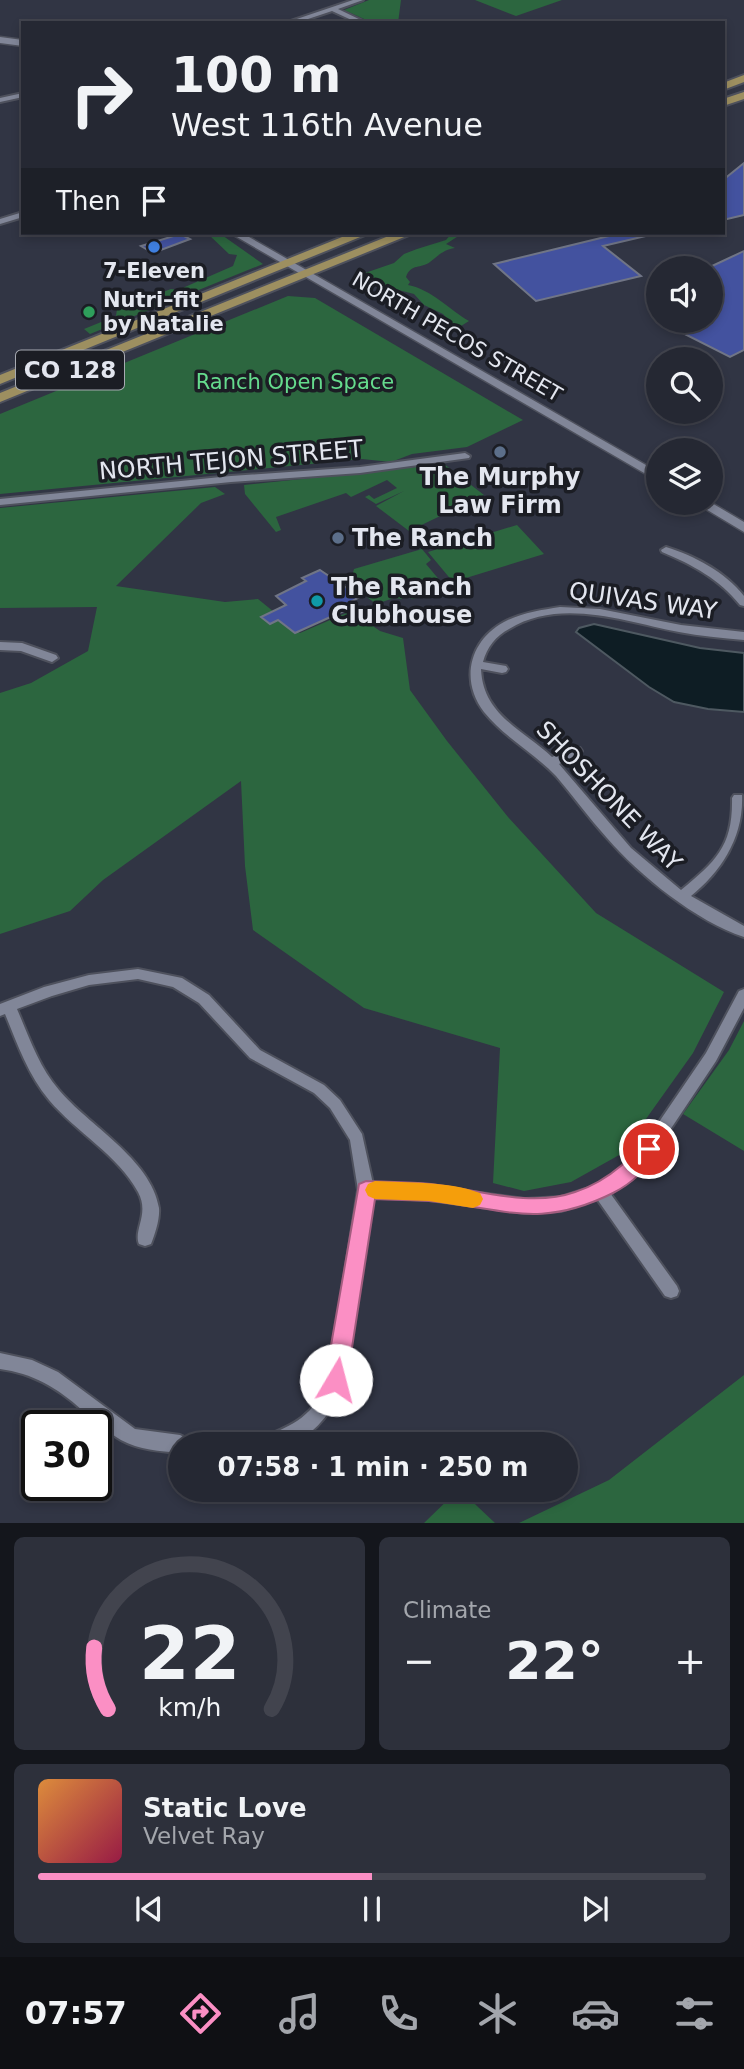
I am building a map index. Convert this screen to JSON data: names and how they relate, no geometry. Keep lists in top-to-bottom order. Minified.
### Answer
{"streets":{"main road":["CO 128"],"street":["NORTH PECOS STREET","NORTH TEJON STREET","QUIVAS WAY","SHOSHONE WAY"]},"crossings":[["NORTH PECOS STREET","CO 128"],["QUIVAS WAY","SHOSHONE WAY"]],"parks":["Ranch Open Space"],"places":["7-Eleven","Nutri–fit by Natalie","The Murphy Law Firm","The Ranch","The Ranch Clubhouse"],"page":{"turn":["100 m","West 116th Avenue"],"then":"Then","limit":"30","trip":"07:58 · 1 min · 250 m","tile":"Climate","heat":["−","22°","+"],"song":["Static Love","Velvet Ray"],"tabs":"07:57","gauge":["22","km/h"]}}
